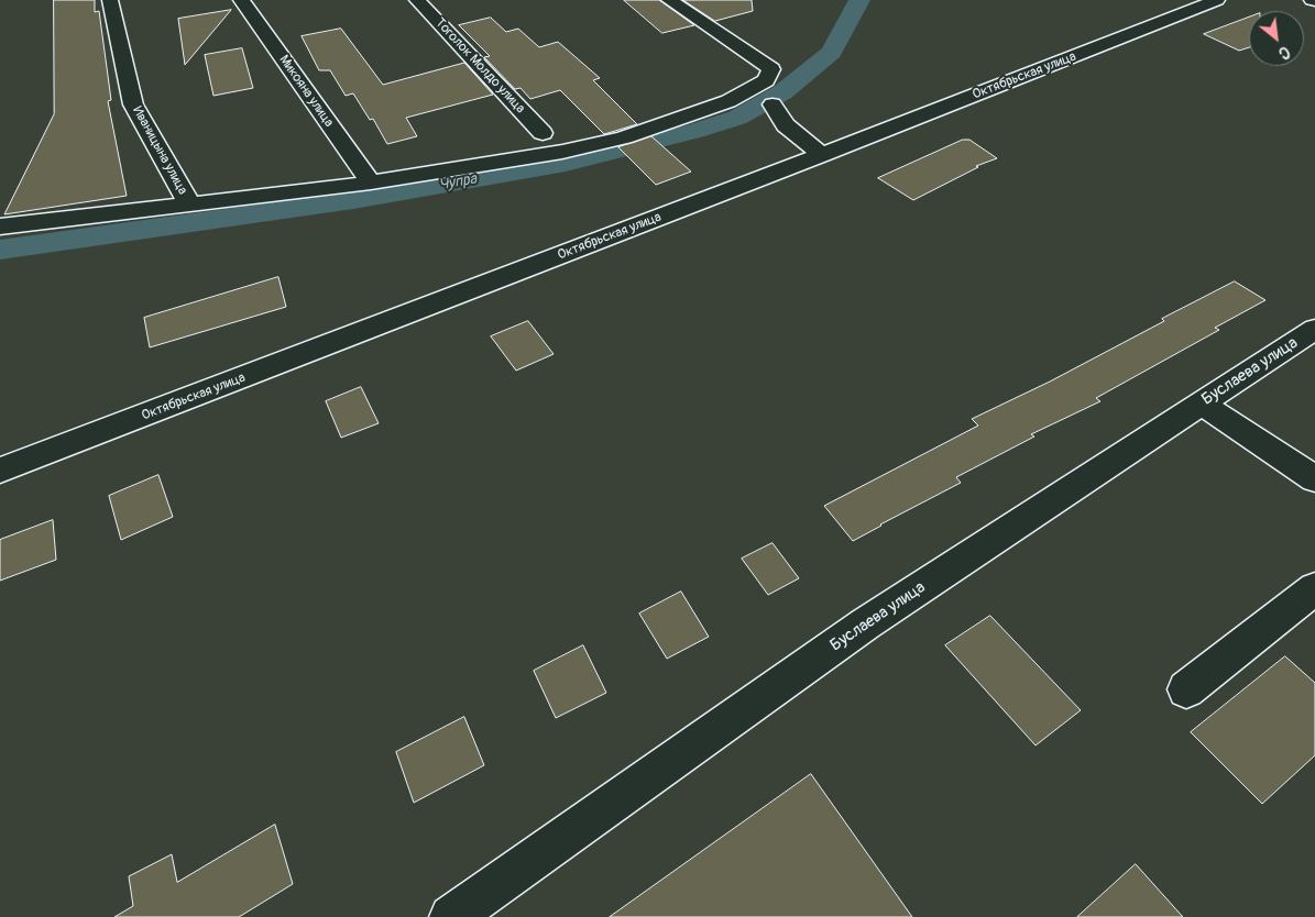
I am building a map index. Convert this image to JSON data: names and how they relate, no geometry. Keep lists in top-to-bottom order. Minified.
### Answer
{"streets":{"street":["Тоголок Молдо улица","Октябрьская улица","Микояна улица","Иваницына улица","Буслаева улица"]},"water":["Чупра"],"north":"bottom right"}
